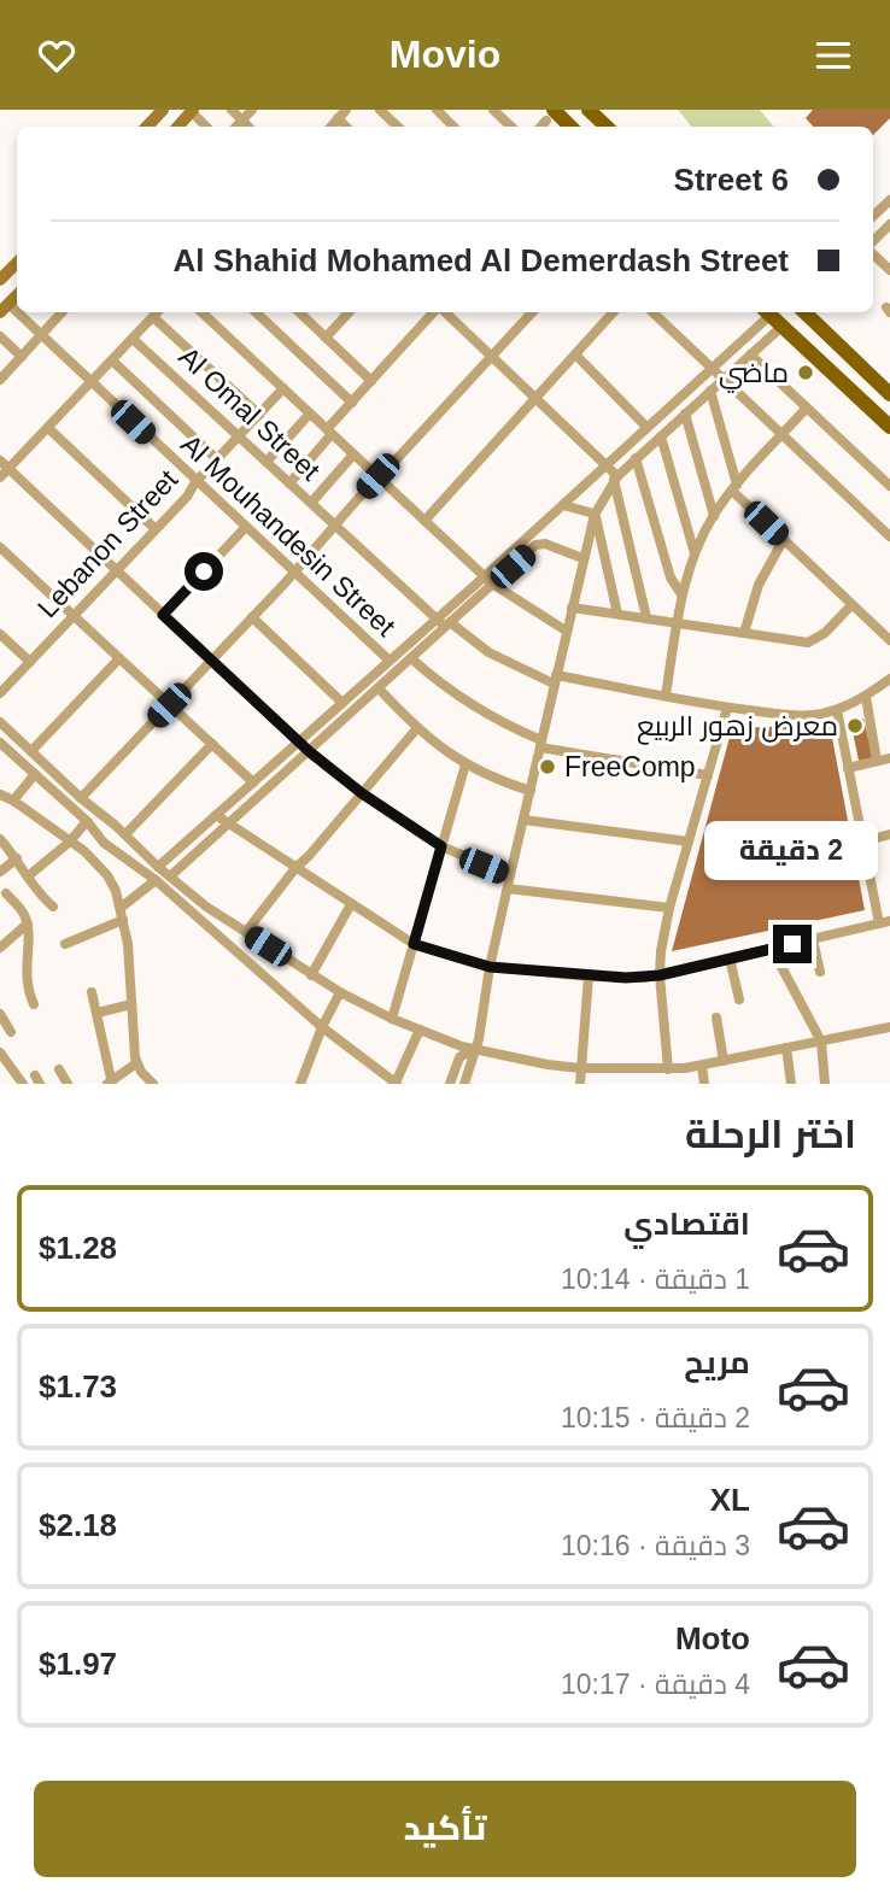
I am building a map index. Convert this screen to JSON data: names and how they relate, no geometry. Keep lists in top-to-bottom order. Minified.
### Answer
{"streets":{"street":["Al Omal Street","Al Mouhandesin Street","Lebanon Street"]},"crossings":[["Al Omal Street","Lebanon Street"],["Al Mouhandesin Street","Lebanon Street"]],"places":["ماضي","معرض زهور الربيع","FreeComp"],"page":{"header":"Movio","banner":["Street 6","Al Shahid Mohamed Al Demerdash Street"],"bubble":"2 دقيقة","heading":"اختر الرحلة","list":[{"name":"اقتصادي","note":"1 دقيقة · 10:14","value":"$1.28"},{"name":"مريح","note":"2 دقيقة · 10:15","value":"$1.73"},{"name":"XL","note":"3 دقيقة · 10:16","value":"$2.18"},{"name":"Moto","note":"4 دقيقة · 10:17","value":"$1.97"}],"buttons":"تأكيد"}}
